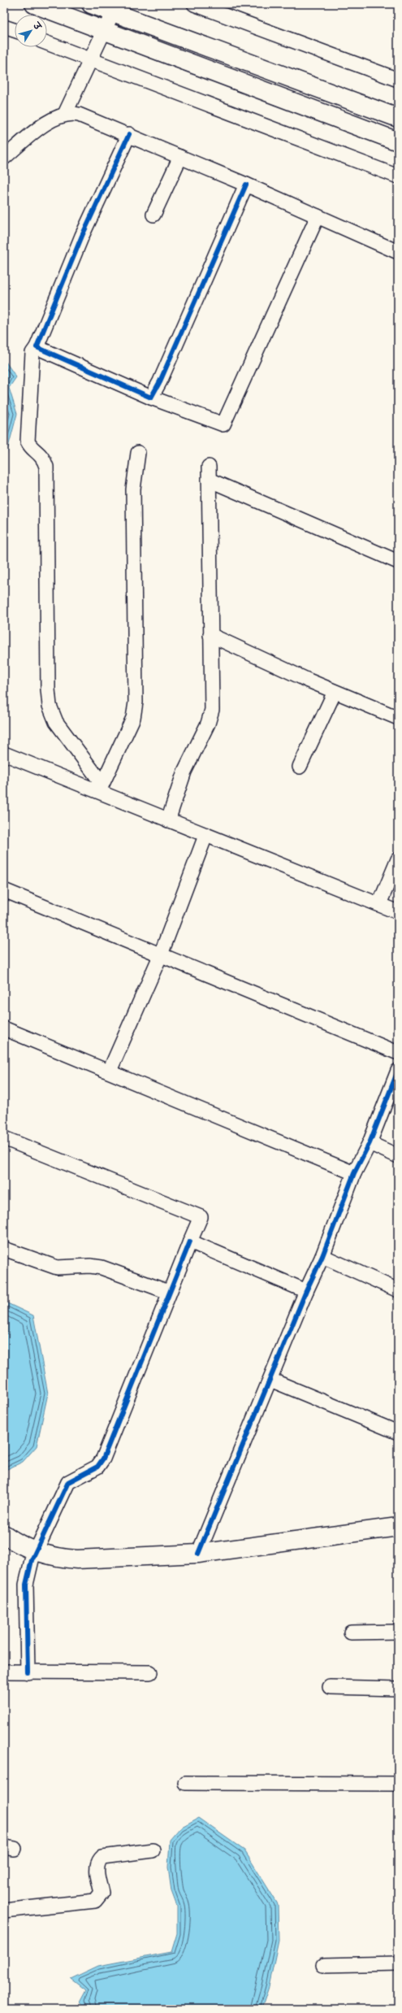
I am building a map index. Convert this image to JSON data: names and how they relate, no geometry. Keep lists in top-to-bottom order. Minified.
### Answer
{"north":"top right"}
